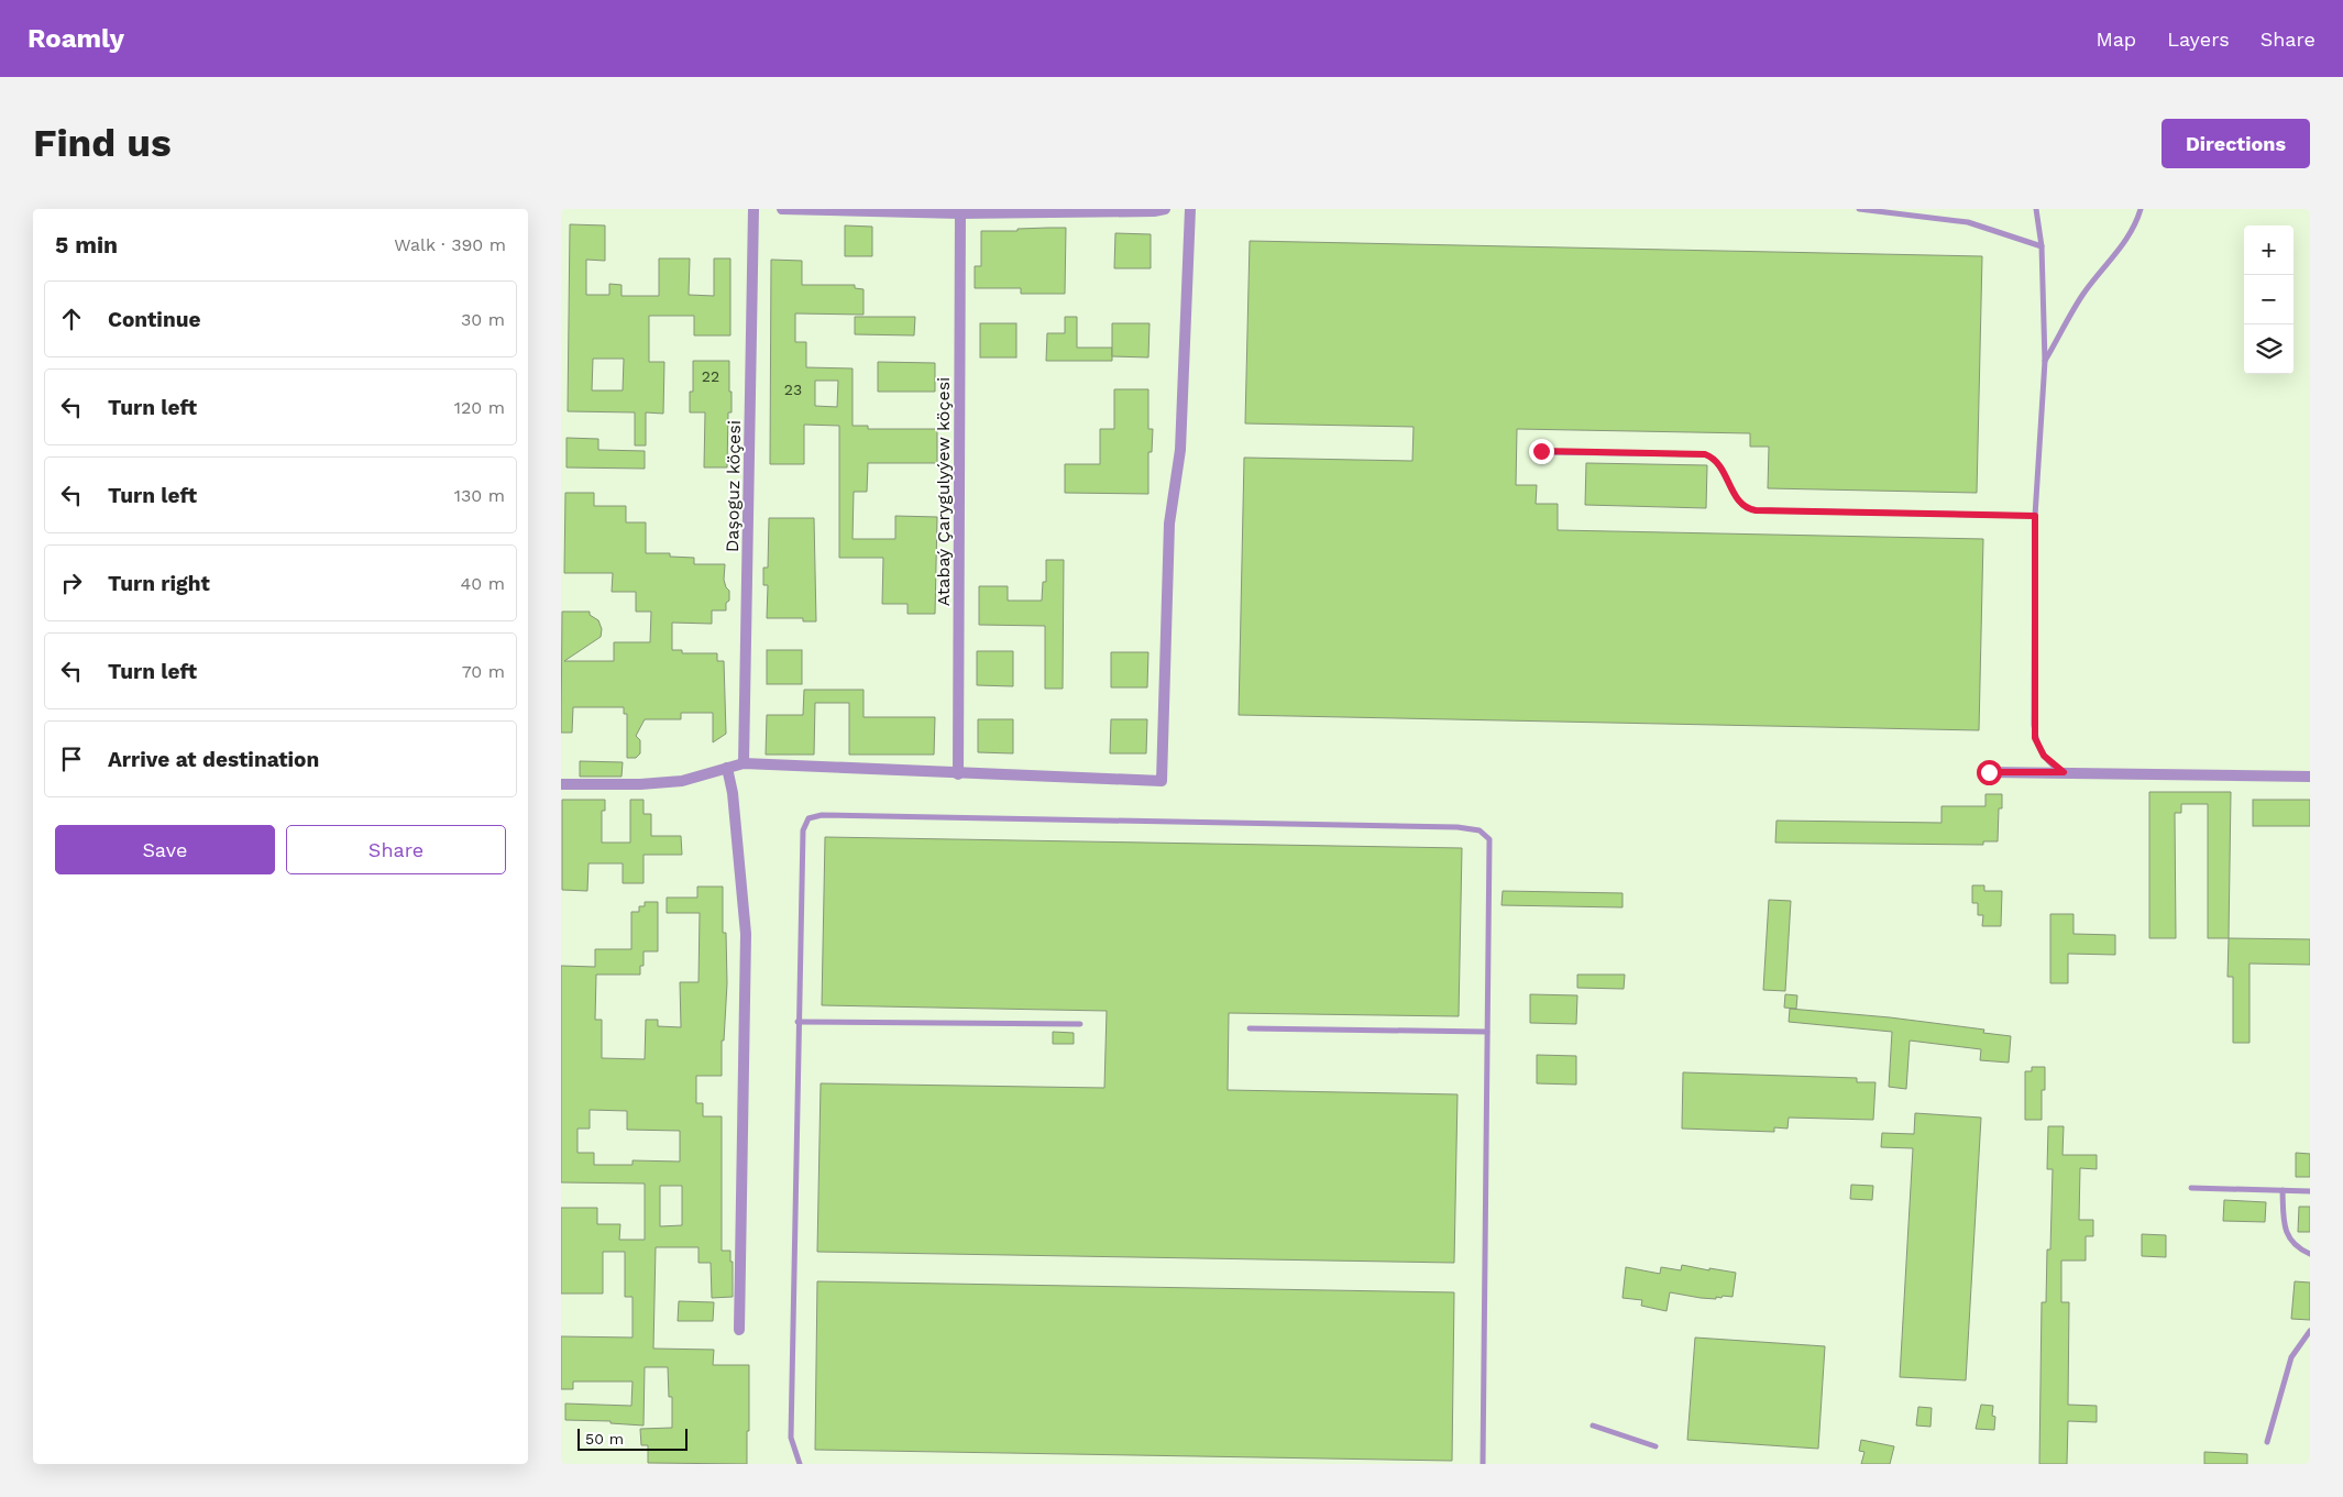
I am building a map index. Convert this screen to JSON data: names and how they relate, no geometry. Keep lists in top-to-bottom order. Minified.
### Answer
{"streets":{"street":["Daşoguz köçesi","Atabaý Çarygulyýew köçesi"]},"house_numbers":["22","23"],"scale_bar":"50 m","page":{"header":"Roamly","nav":["Map","Layers","Share"],"buttons":["Directions",["Save","Share"]],"title":"Find us","heading":["5 min","Walk · 390 m"],"map_buttons":["+","−"],"list":[["Continue","30 m"],["Turn left","120 m"],["Turn left","130 m"],["Turn right","40 m"],["Turn left","70 m"],"Arrive at destination"],"scale":"50 m"}}
